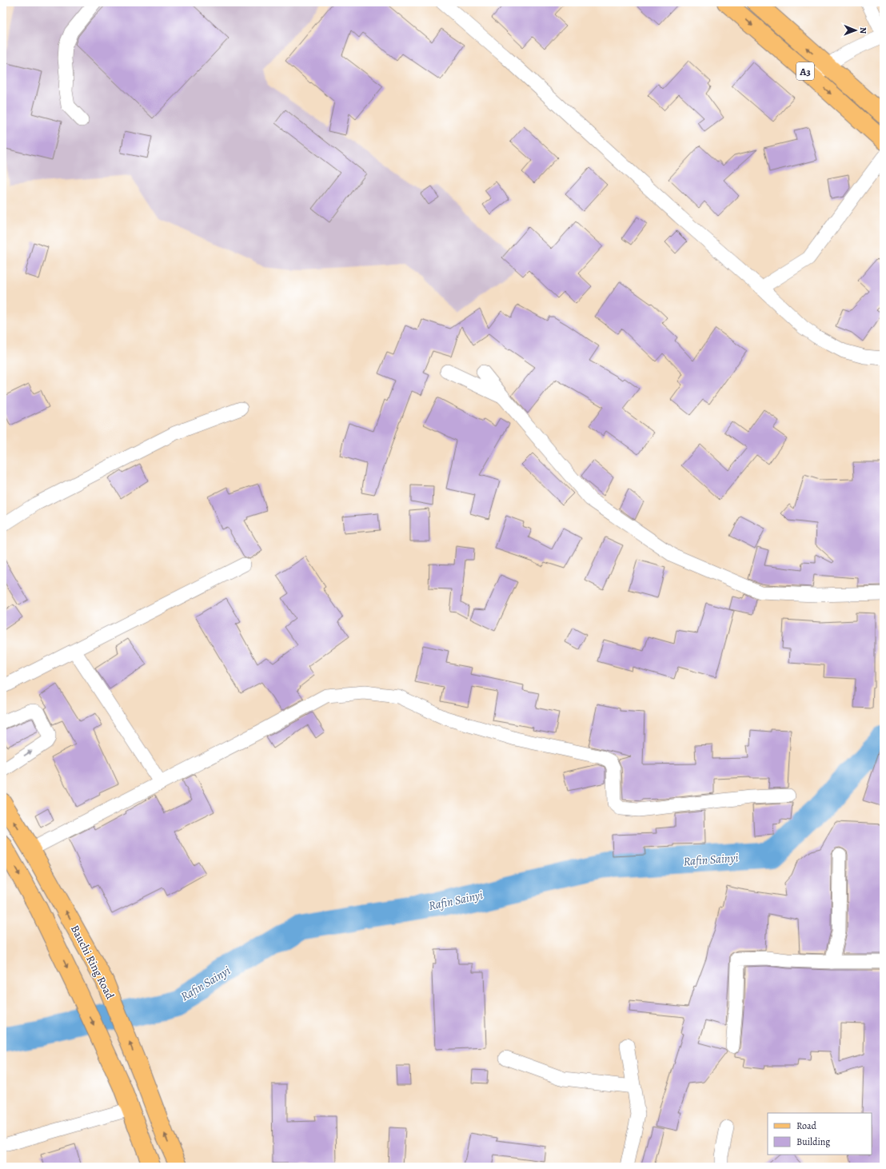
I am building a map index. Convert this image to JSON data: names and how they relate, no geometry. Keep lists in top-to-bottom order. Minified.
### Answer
{"streets":{"main road":["A3","Bauchi Ring Road"]},"water":["Rafin Sainyi"],"legend":["Road","Building"],"north":"right"}
